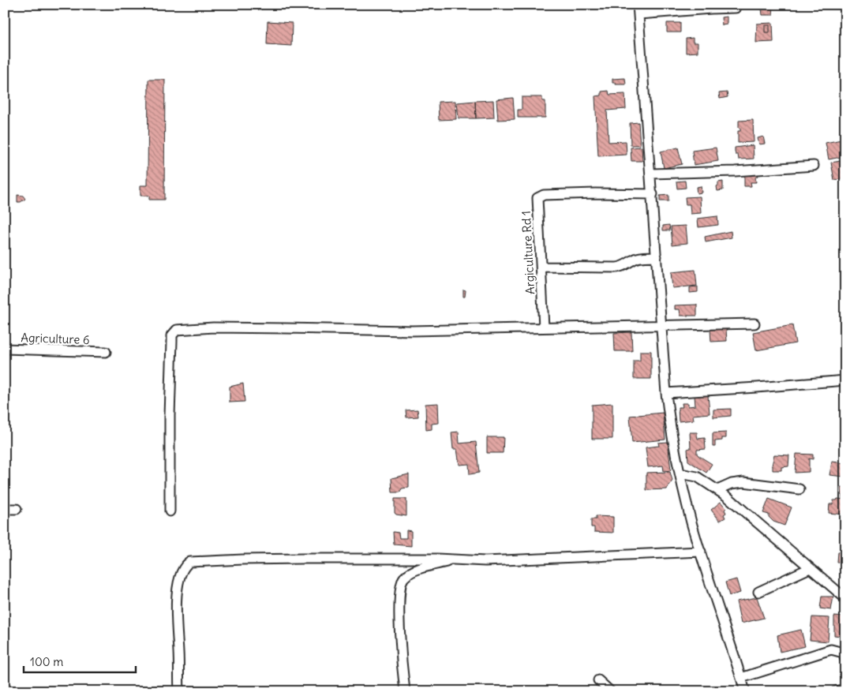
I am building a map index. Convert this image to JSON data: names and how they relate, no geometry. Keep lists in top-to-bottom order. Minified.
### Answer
{"streets":{"street":["Argiculture Rd 1","Agriculture 6"]},"scale_bar":"100 m"}
